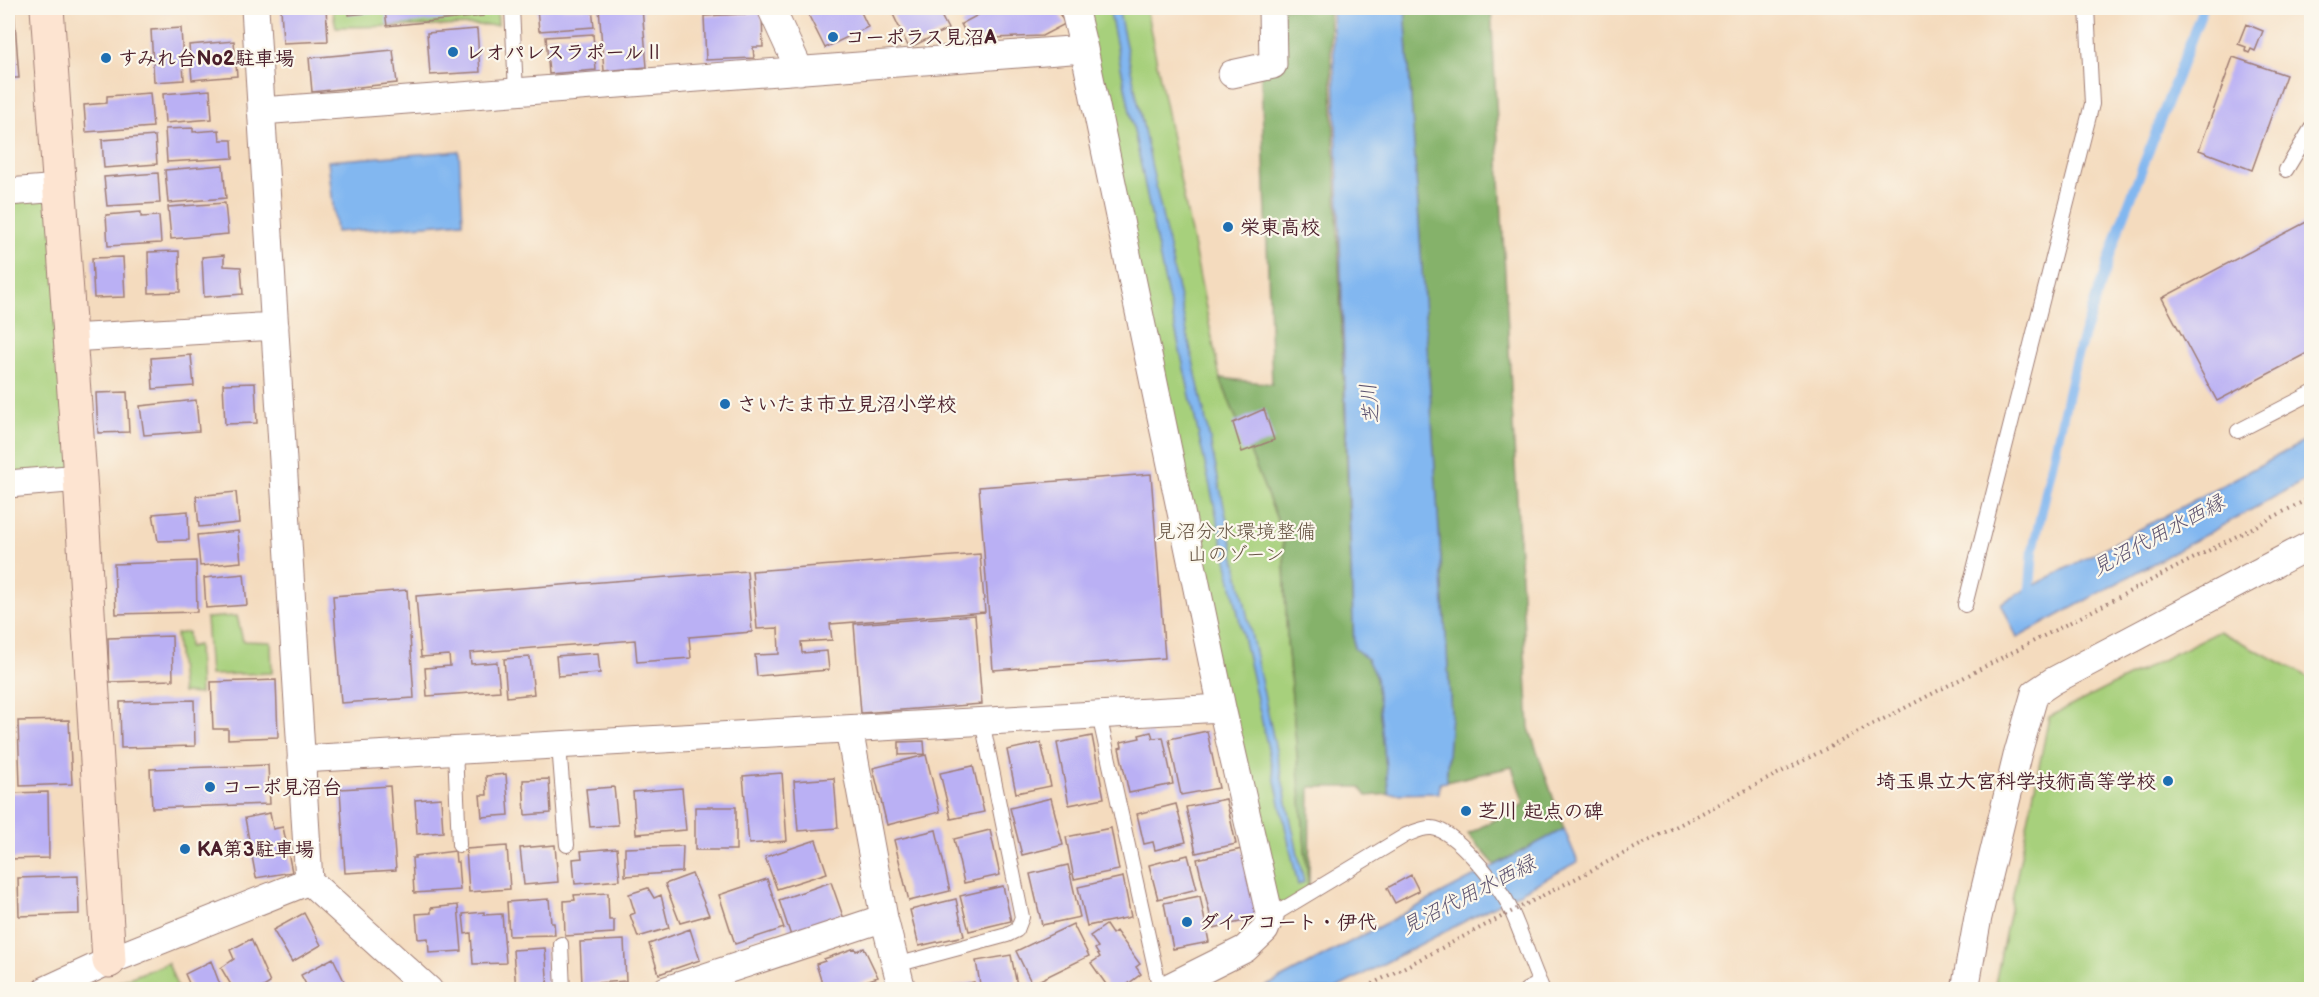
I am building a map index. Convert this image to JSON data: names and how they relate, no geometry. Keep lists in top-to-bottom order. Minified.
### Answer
{"water":["芝川","見沼代用水西縁","見沼代用水西緑"],"parks":["見沼分水環境整備 山のゾーン"],"places":["コーポラス見沼A","レオパレスラポールⅡ","すみれ台No2駐車場","栄東高校","さいたま市立見沼小学校","埼玉県立大宮科学技術高等学校","コーポ見沼台","芝川 起点の碑","KA第3駐車場","ダイアコート・伊代"]}
